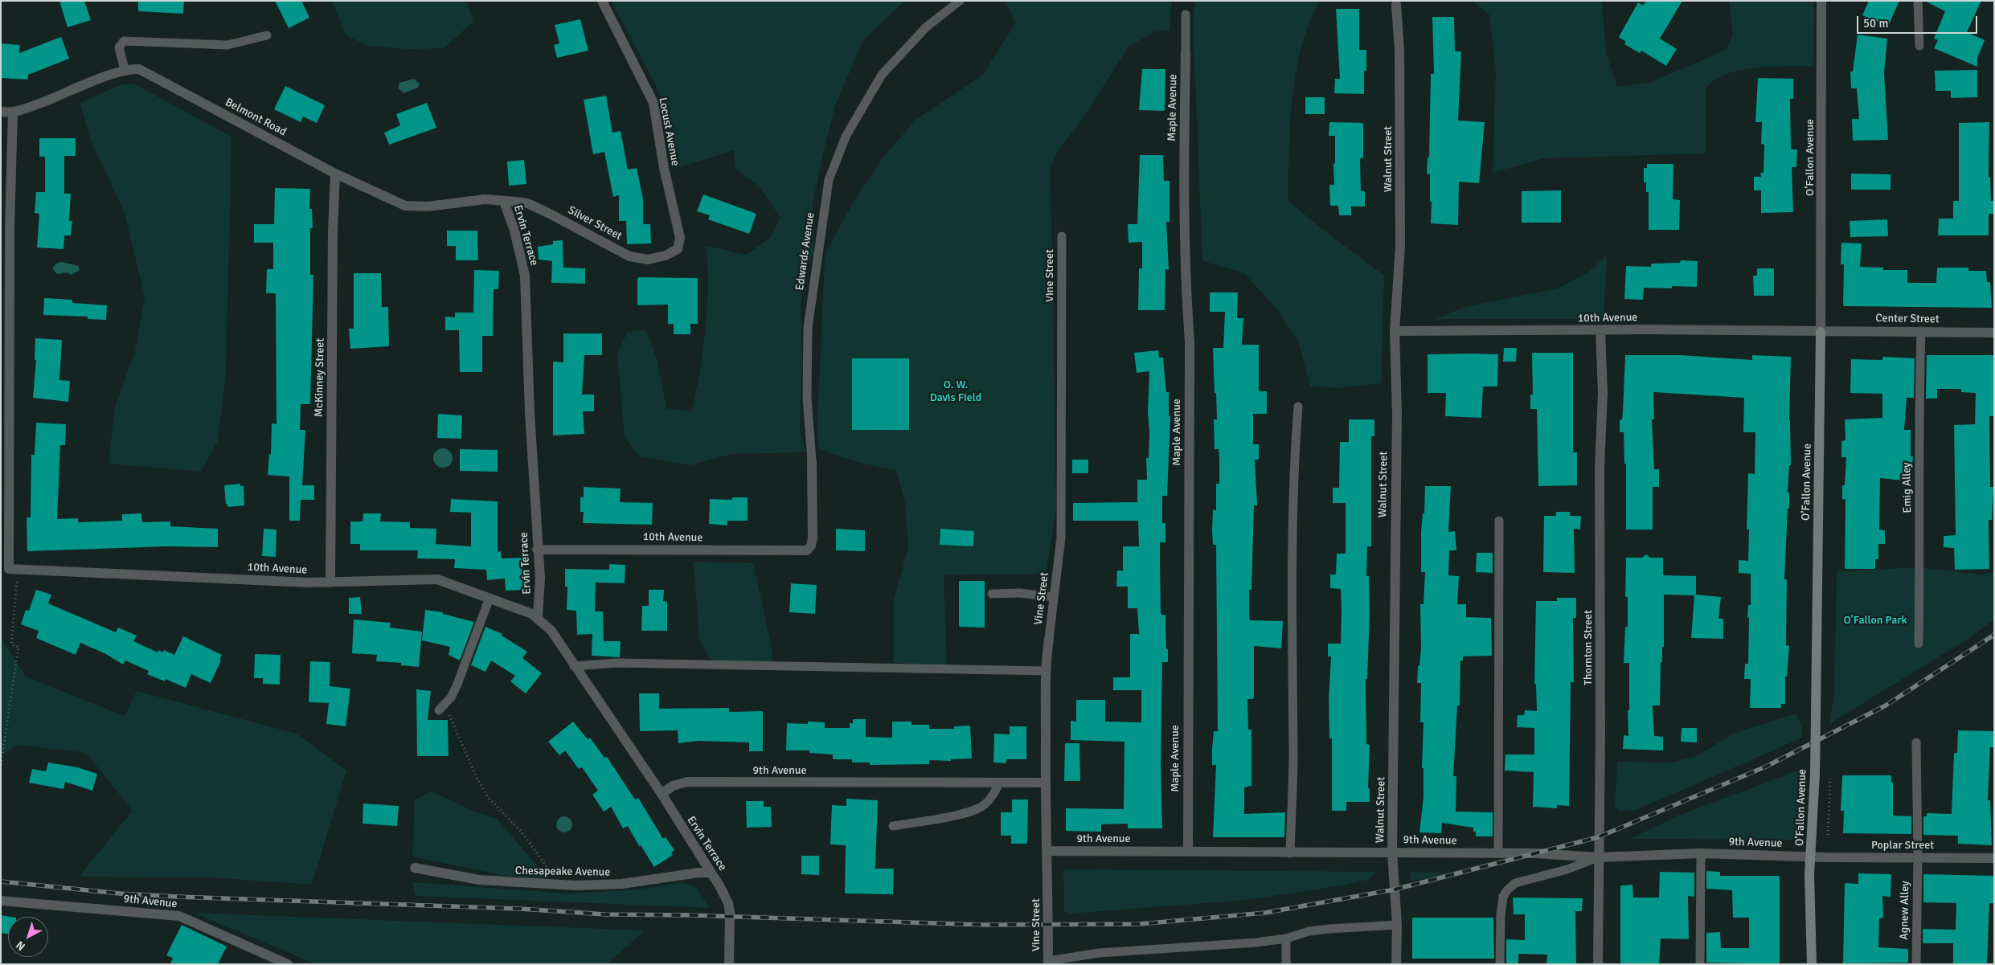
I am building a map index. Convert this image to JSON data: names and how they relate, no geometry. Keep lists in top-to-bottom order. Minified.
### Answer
{"streets":{"street":["Maple Avenue","Belmont Road","Locust Avenue","O’Fallon Avenue","Walnut Street","Silver Street","Ervin Terrace","Edwards Avenue","Vine Street","10th Avenue","Center Street","McKinney Street","Thornton Street","9th Avenue","Poplar Street","Chesapeake Avenue"],"lane":["Emig Alley","Agnew Alley"]},"crossings":[["Maple Avenue","9th Avenue"],["Belmont Road","Silver Street"],["Belmont Road","Ervin Terrace"],["Belmont Road","McKinney Street"],["Locust Avenue","Silver Street"],["O’Fallon Avenue","10th Avenue"],["O’Fallon Avenue","Center Street"],["O’Fallon Avenue","9th Avenue"],["O’Fallon Avenue","Poplar Street"],["Walnut Street","10th Avenue"],["Walnut Street","9th Avenue"],["Silver Street","Ervin Terrace"],["Ervin Terrace","10th Avenue"],["Ervin Terrace","9th Avenue"],["Ervin Terrace","Chesapeake Avenue"],["Edwards Avenue","10th Avenue"],["Vine Street","9th Avenue"],["10th Avenue","Center Street"],["10th Avenue","McKinney Street"],["10th Avenue","Thornton Street"],["Center Street","Emig Alley"],["Thornton Street","9th Avenue"],["9th Avenue","Poplar Street"],["Poplar Street","Agnew Alley"]],"parks":["O. W. Davis Field","O'Fallon Park"],"scale_bar":"50 m","north":"bottom left"}
